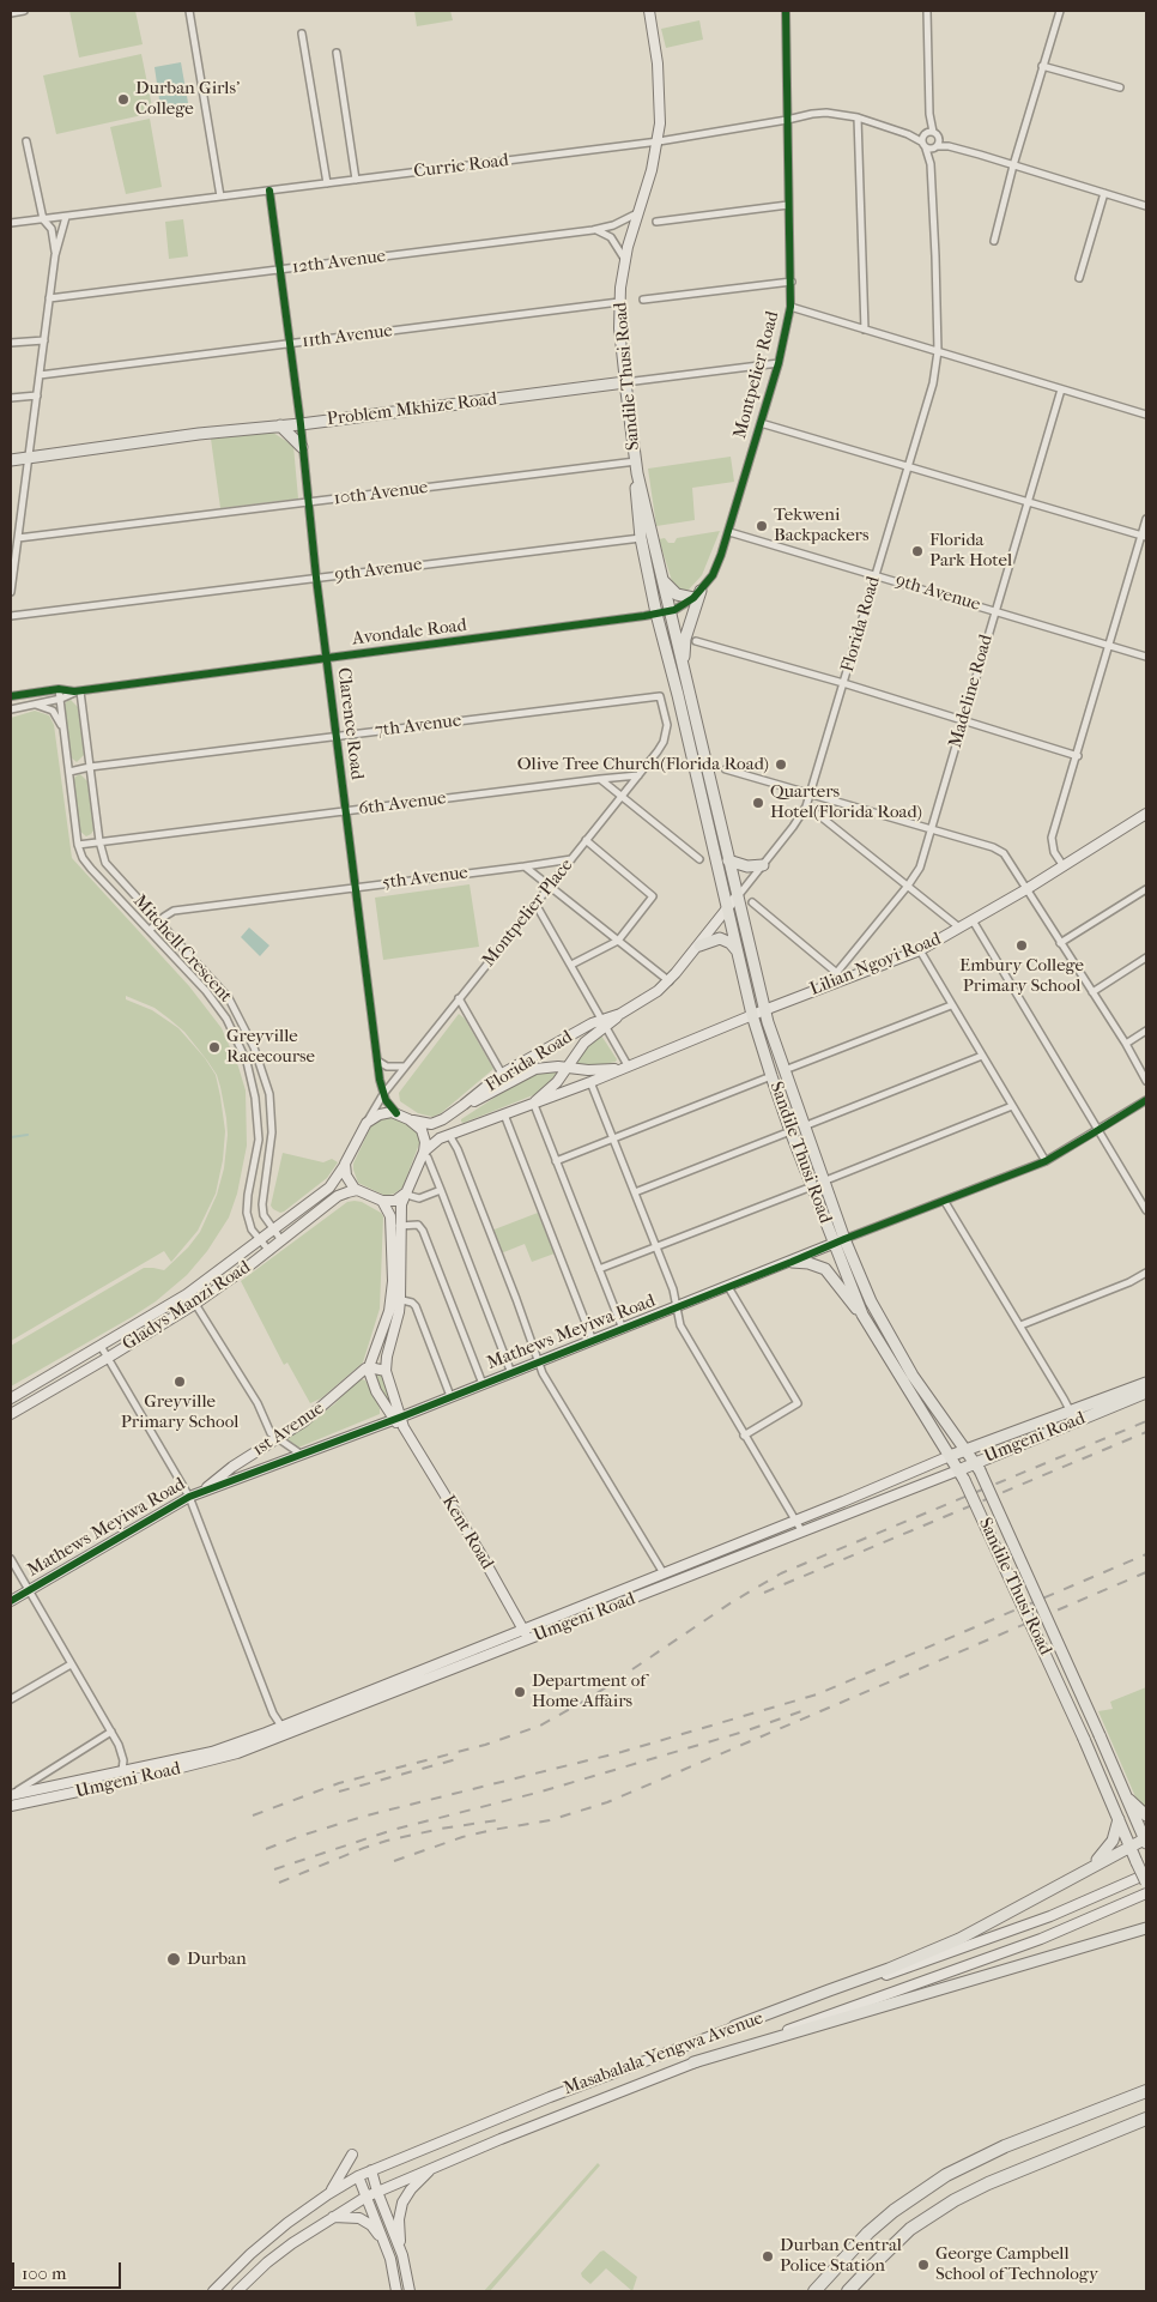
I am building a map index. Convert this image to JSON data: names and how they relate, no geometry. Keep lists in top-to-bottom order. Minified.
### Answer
{"streets":{"main road":["Sandile Thusi Road","Problem Mkhize Road","Florida Road","Lilian Ngoyi Road","Gladys Manzi Road","Mathews Meyiwa Road","1st Avenue","Umgeni Road","Kent Road","Masabalala Yengwa Avenue"],"street":["Currie Road","12th Avenue","11th Avenue","Montpelier Road","10th Avenue","9th Avenue","Avondale Road","Madeline Road","Clarence Road","7th Avenue","6th Avenue","5th Avenue","Montpelier Place","Mitchell Crescent"]},"crossings":[["Currie Road","Montpelier Road"],["Currie Road","Sandile Thusi Road"],["Currie Road","Florida Road"],["Currie Road","Clarence Road"],["12th Avenue","Sandile Thusi Road"],["12th Avenue","Clarence Road"],["11th Avenue","Sandile Thusi Road"],["11th Avenue","Clarence Road"],["Montpelier Road","Sandile Thusi Road"],["Montpelier Road","Problem Mkhize Road"],["Montpelier Road","9th Avenue"],["Montpelier Road","Avondale Road"],["Sandile Thusi Road","Problem Mkhize Road"],["Sandile Thusi Road","10th Avenue"],["Sandile Thusi Road","9th Avenue"],["Sandile Thusi Road","Florida Road"],["Sandile Thusi Road","Avondale Road"],["Sandile Thusi Road","Lilian Ngoyi Road"],["Sandile Thusi Road","Mathews Meyiwa Road"],["Sandile Thusi Road","Umgeni Road"],["Problem Mkhize Road","Clarence Road"],["10th Avenue","Clarence Road"],["9th Avenue","Florida Road"],["9th Avenue","Madeline Road"],["9th Avenue","Clarence Road"],["Florida Road","Clarence Road"],["Florida Road","Montpelier Place"],["Florida Road","Lilian Ngoyi Road"],["Florida Road","Gladys Manzi Road"],["Avondale Road","Clarence Road"],["Avondale Road","Mitchell Crescent"],["Madeline Road","Lilian Ngoyi Road"],["Clarence Road","7th Avenue"],["Clarence Road","6th Avenue"],["Clarence Road","5th Avenue"],["Clarence Road","Montpelier Place"],["Clarence Road","Lilian Ngoyi Road"],["Clarence Road","Gladys Manzi Road"],["7th Avenue","Montpelier Place"],["7th Avenue","Mitchell Crescent"],["6th Avenue","Montpelier Place"],["6th Avenue","Mitchell Crescent"],["5th Avenue","Montpelier Place"],["5th Avenue","Mitchell Crescent"],["Montpelier Place","Lilian Ngoyi Road"],["Montpelier Place","Gladys Manzi Road"],["Mitchell Crescent","Gladys Manzi Road"],["Lilian Ngoyi Road","Gladys Manzi Road"],["Mathews Meyiwa Road","1st Avenue"],["Mathews Meyiwa Road","Kent Road"],["Umgeni Road","Kent Road"]],"places":["Durban Girls' College","Tekweni Backpackers","Florida Park Hotel","Olive Tree Church(Florida Road)","Quarters Hotel(Florida Road)","Embury College Primary School","Greyville Racecourse","Greyville Primary School","Department of Home Affairs","Durban","Durban Central Police Station","George Campbell School of Technology"],"scale_bar":"100 m"}
